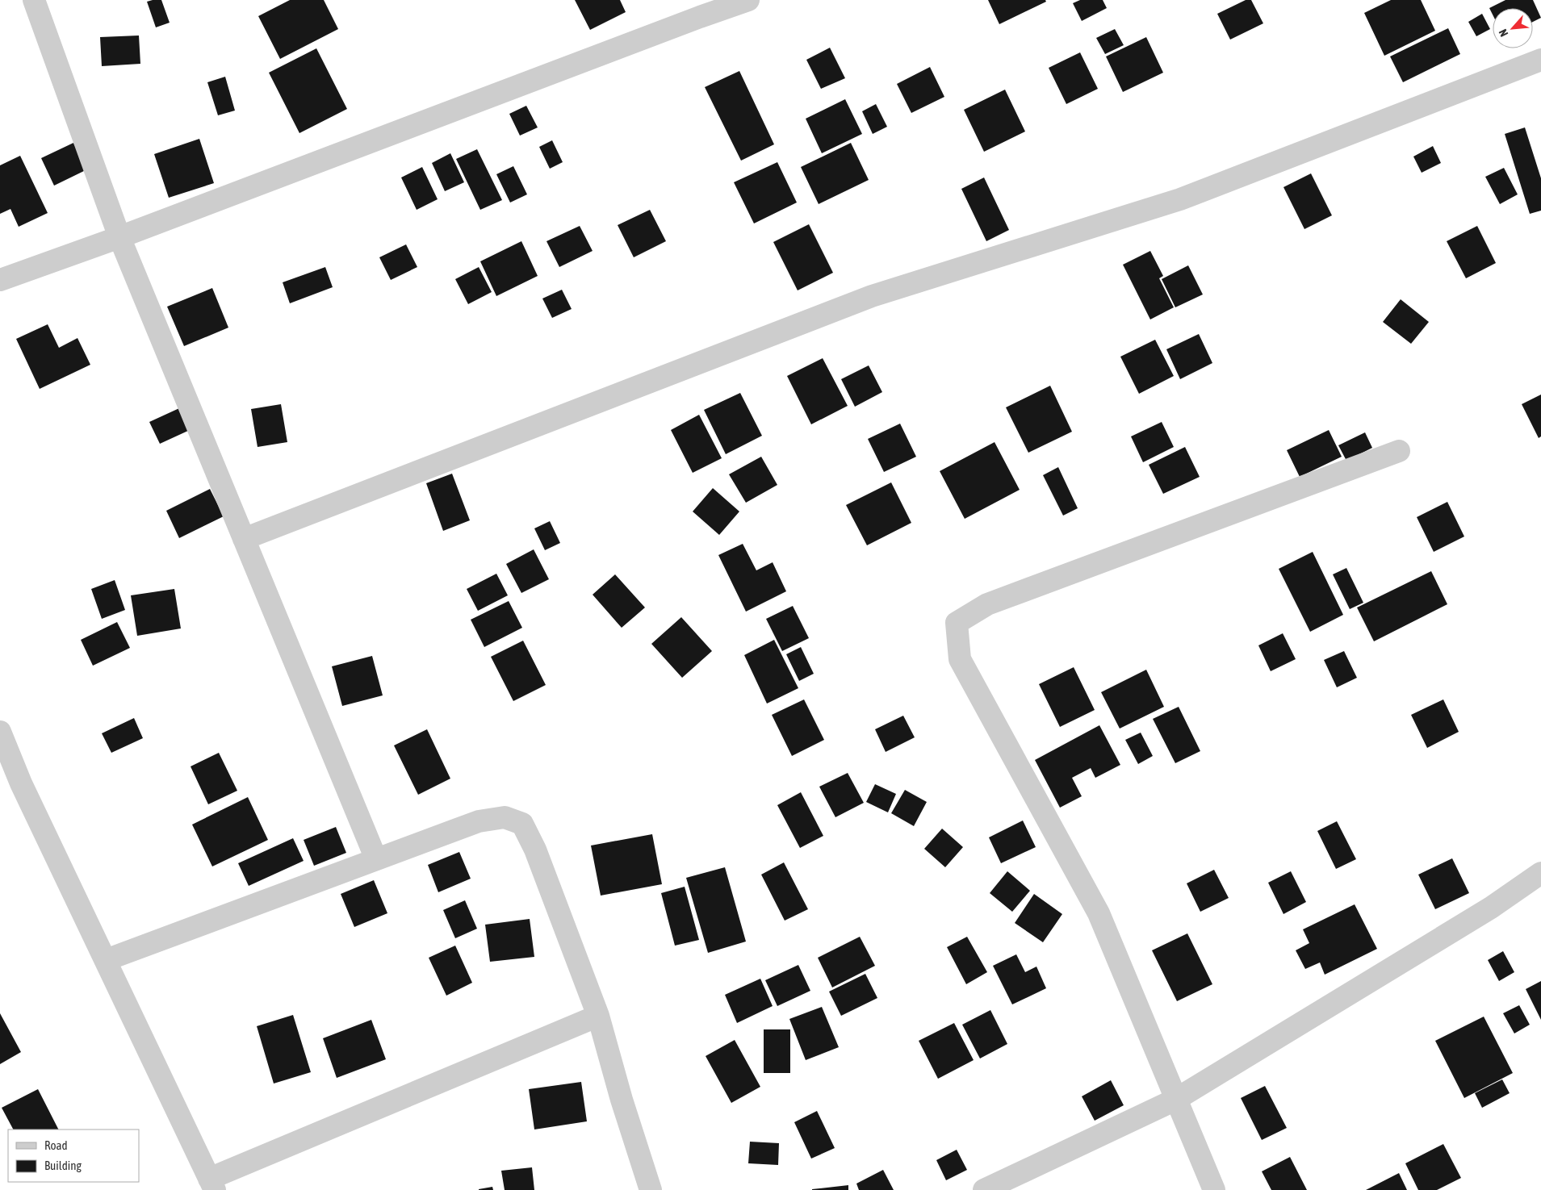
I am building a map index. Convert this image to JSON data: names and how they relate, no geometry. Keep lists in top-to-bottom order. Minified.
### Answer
{"legend":["Road","Building"],"north":"bottom left"}
